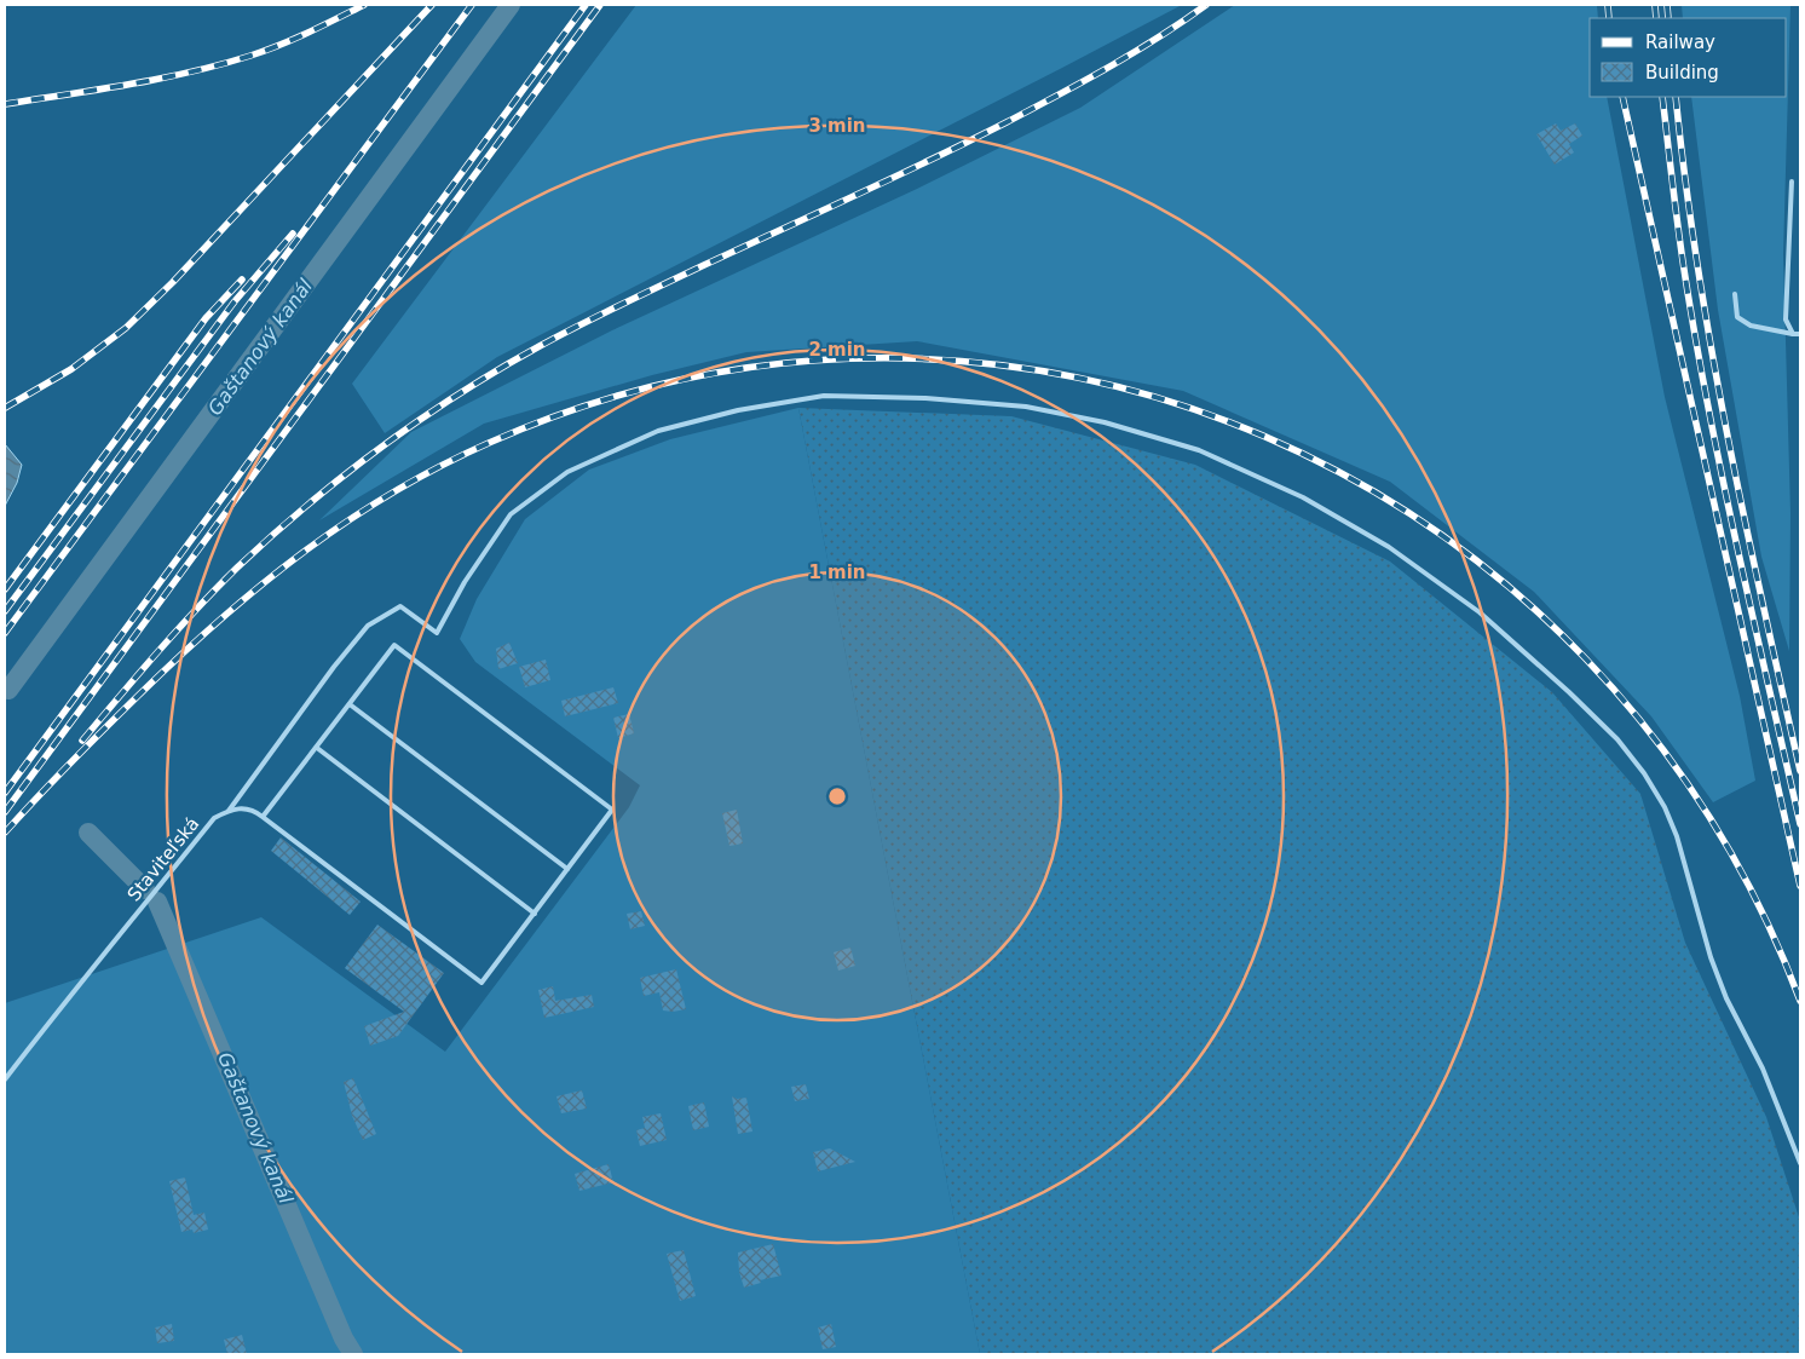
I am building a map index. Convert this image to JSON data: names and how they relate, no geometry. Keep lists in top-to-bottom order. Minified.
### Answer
{"streets":{"lane":["Staviteľská"]},"water":["Gaštanový kanál"],"legend":["Railway","Building"],"rings":["3 min","2 min","1 min"]}
